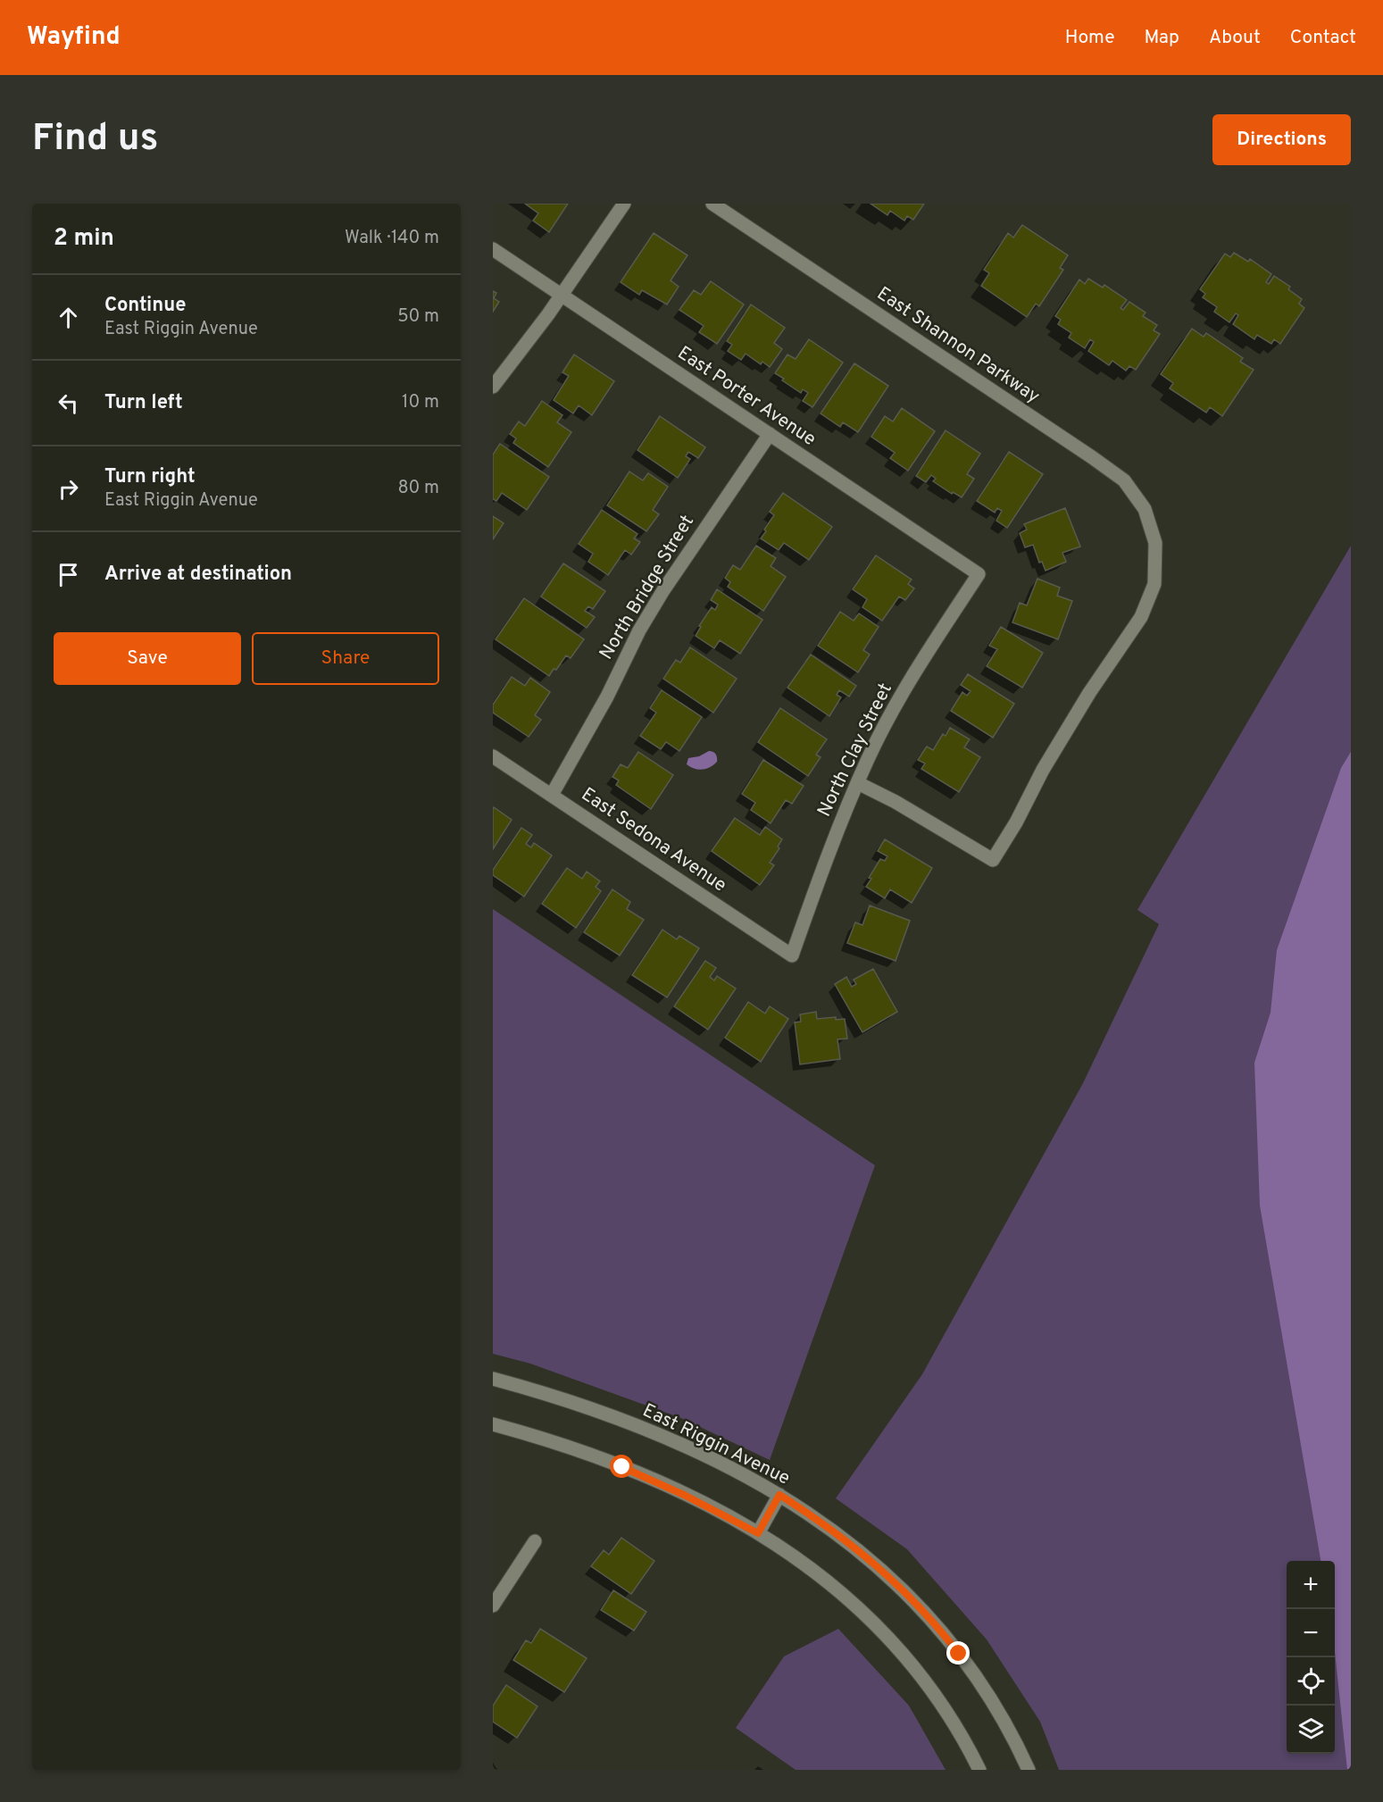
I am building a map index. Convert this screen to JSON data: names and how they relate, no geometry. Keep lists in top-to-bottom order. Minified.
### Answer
{"streets":{"street":["East Shannon Parkway","East Porter Avenue","North Bridge Street","North Clay Street","East Sedona Avenue","East Riggin Avenue"]},"crossings":[["East Shannon Parkway","North Clay Street"],["East Porter Avenue","North Bridge Street"],["East Porter Avenue","North Clay Street"],["North Bridge Street","East Sedona Avenue"],["North Clay Street","East Sedona Avenue"]],"page":{"header":"Wayfind","nav":["Home","Map","About","Contact"],"buttons":["Directions",["Save","Share"]],"title":"Find us","heading":["2 min","Walk · 140 m"],"list":[["Continue","East Riggin Avenue","50 m"],["Turn left","10 m"],["Turn right","East Riggin Avenue","80 m"],"Arrive at destination"],"map_buttons":["+","−"]}}
